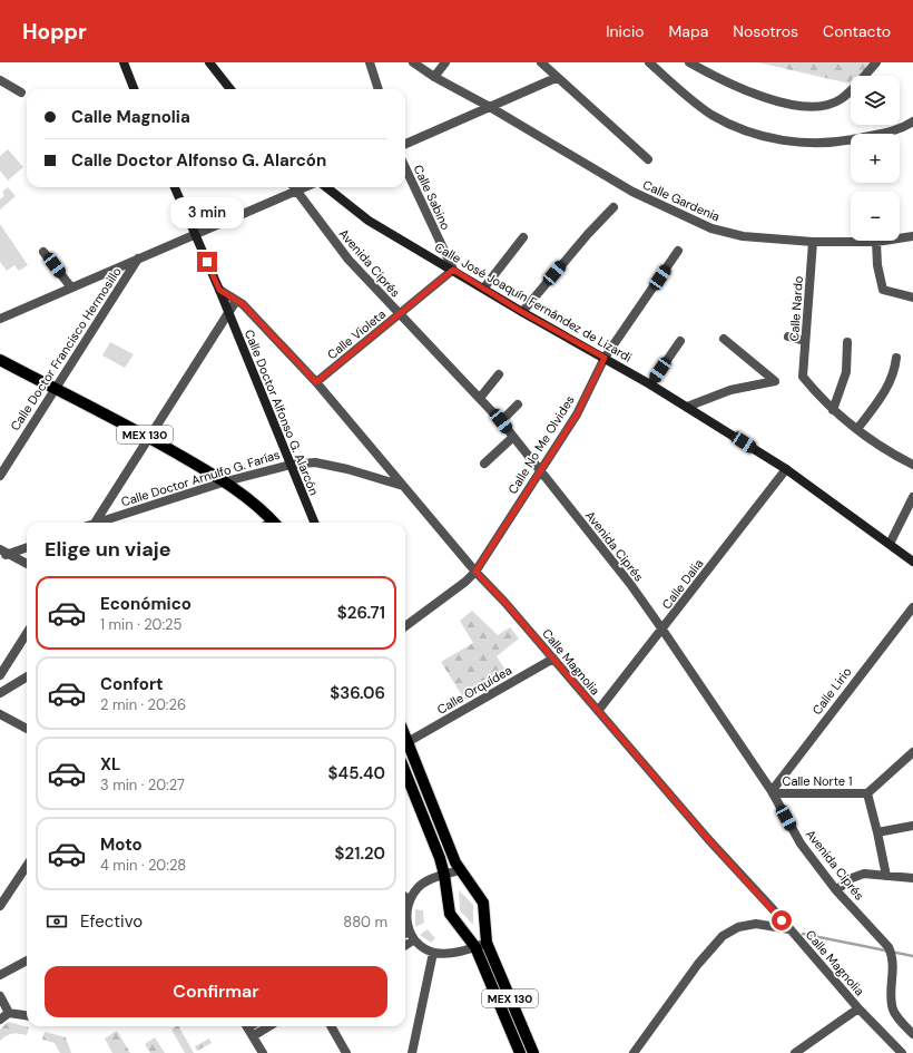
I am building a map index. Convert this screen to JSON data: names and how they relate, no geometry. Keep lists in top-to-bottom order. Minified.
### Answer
{"streets":{"main road":["MEX 130"],"street":["Calle Sabino","Calle Gardenia","Avenida Ciprés","Calle José Joaquín Fernández de Lizardi","Calle Nardo","Calle Violeta","Calle Doctor Francisco Hermosillo","Calle Doctor Alfonso G. Alarcón","Calle No Me Olvides","Calle Doctor Arnulfo G. Farías","Calle Dalia","Calle Magnolia","Calle Orquídea","Calle Lirio","Calle Norte 1"]},"crossings":[["Calle Sabino","Calle José Joaquín Fernández de Lizardi"],["Calle Sabino","Calle Violeta"],["Calle Gardenia","Calle Nardo"],["Avenida Ciprés","Calle Violeta"],["Avenida Ciprés","Calle No Me Olvides"],["Avenida Ciprés","Calle Dalia"],["Avenida Ciprés","Calle Lirio"],["Avenida Ciprés","Calle Norte 1"],["Calle José Joaquín Fernández de Lizardi","Calle Violeta"],["Calle José Joaquín Fernández de Lizardi","Calle No Me Olvides"],["Calle José Joaquín Fernández de Lizardi","Calle Dalia"],["Calle Violeta","Calle Magnolia"],["Calle Doctor Francisco Hermosillo","MEX 130"],["Calle Doctor Alfonso G. Alarcón","Calle Doctor Arnulfo G. Farías"],["Calle Doctor Alfonso G. Alarcón","Calle Magnolia"],["MEX 130","Calle Doctor Arnulfo G. Farías"],["Calle No Me Olvides","Calle Magnolia"],["Calle Doctor Arnulfo G. Farías","Calle Magnolia"],["Calle Dalia","Calle Magnolia"],["Calle Magnolia","Calle Orquídea"],["Calle Lirio","Calle Norte 1"]],"page":{"header":"Hoppr","nav":["Inicio","Mapa","Nosotros","Contacto"],"map_buttons":["+","−"],"banner":["Calle Magnolia","Calle Doctor Alfonso G. Alarcón"],"bubble":"3 min","heading":"Elige un viaje","list":[{"name":"Económico","note":"1 min · 20:25","value":"$26.71"},{"name":"Confort","note":"2 min · 20:26","value":"$36.06"},{"name":"XL","note":"3 min · 20:27","value":"$45.40"},{"name":"Moto","note":"4 min · 20:28","value":"$21.20"}],"pay":["Efectivo","880 m"],"buttons":"Confirmar"}}
